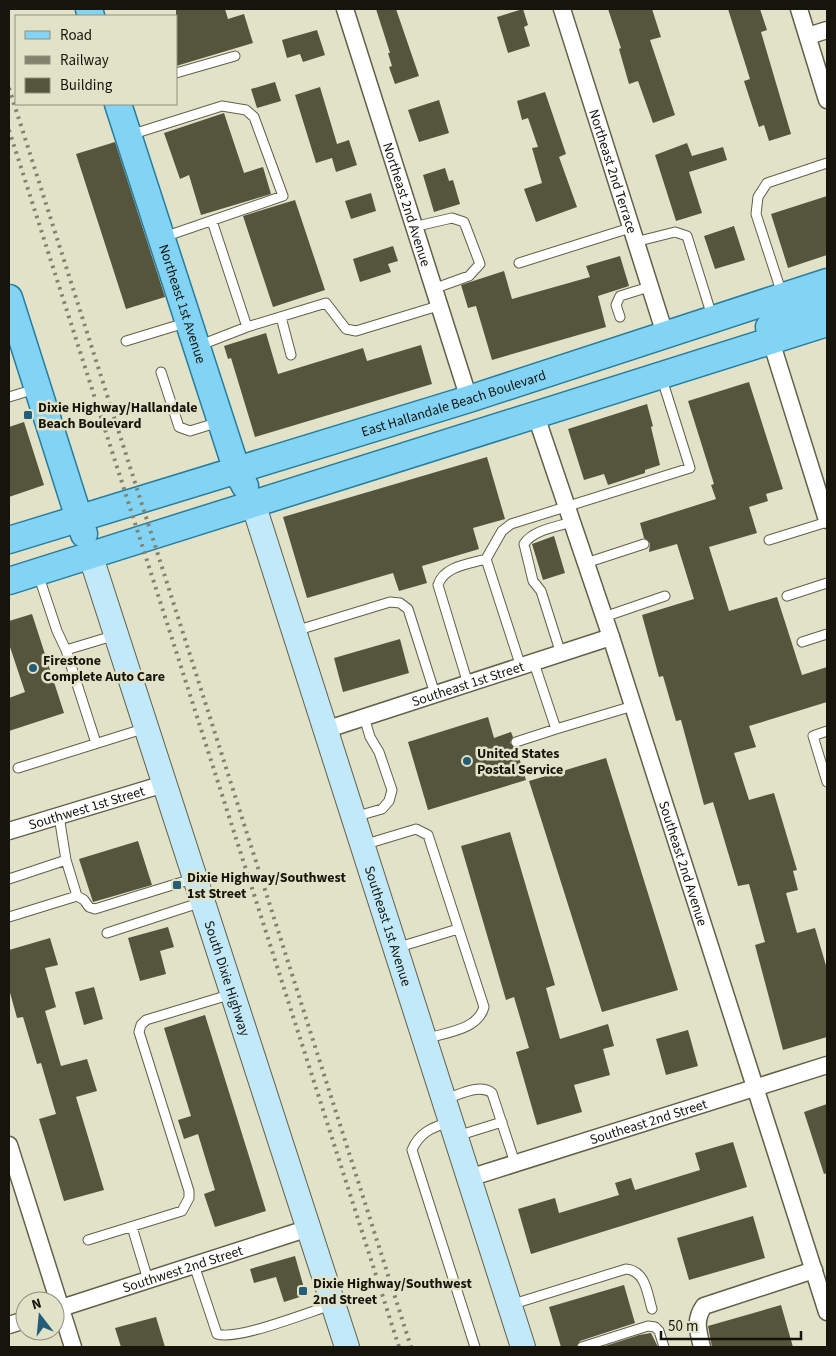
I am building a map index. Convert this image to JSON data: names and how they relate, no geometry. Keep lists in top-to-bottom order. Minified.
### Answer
{"streets":{"main road":["Northeast 1st Avenue","East Hallandale Beach Boulevard","Southeast 1st Avenue","South Dixie Highway"],"street":["Northeast 2nd Terrace","Northeast 2nd Avenue","Southeast 1st Street","Southwest 1st Street","Southeast 2nd Avenue","Southeast 2nd Street","Southwest 2nd Street"]},"crossings":[["Northeast 2nd Terrace","East Hallandale Beach Boulevard"],["Northeast 2nd Avenue","East Hallandale Beach Boulevard"],["Northeast 1st Avenue","East Hallandale Beach Boulevard"],["Northeast 1st Avenue","Southeast 1st Avenue"],["Southeast 1st Street","Southeast 2nd Avenue"],["Southeast 1st Street","Southeast 1st Avenue"],["Southwest 1st Street","South Dixie Highway"],["Southeast 2nd Avenue","Southeast 2nd Street"],["Southeast 1st Avenue","Southeast 2nd Street"],["South Dixie Highway","Southwest 2nd Street"]],"places":{"transit":["Dixie Highway/Hallandale Beach Boulevard","Dixie Highway/Southwest 1st Street","Dixie Highway/Southwest 2nd Street"],"other":["Firestone Complete Auto Care","United States Postal Service"]},"legend":["Road","Railway","Building"],"scale_bar":"50 m","north":"top"}
